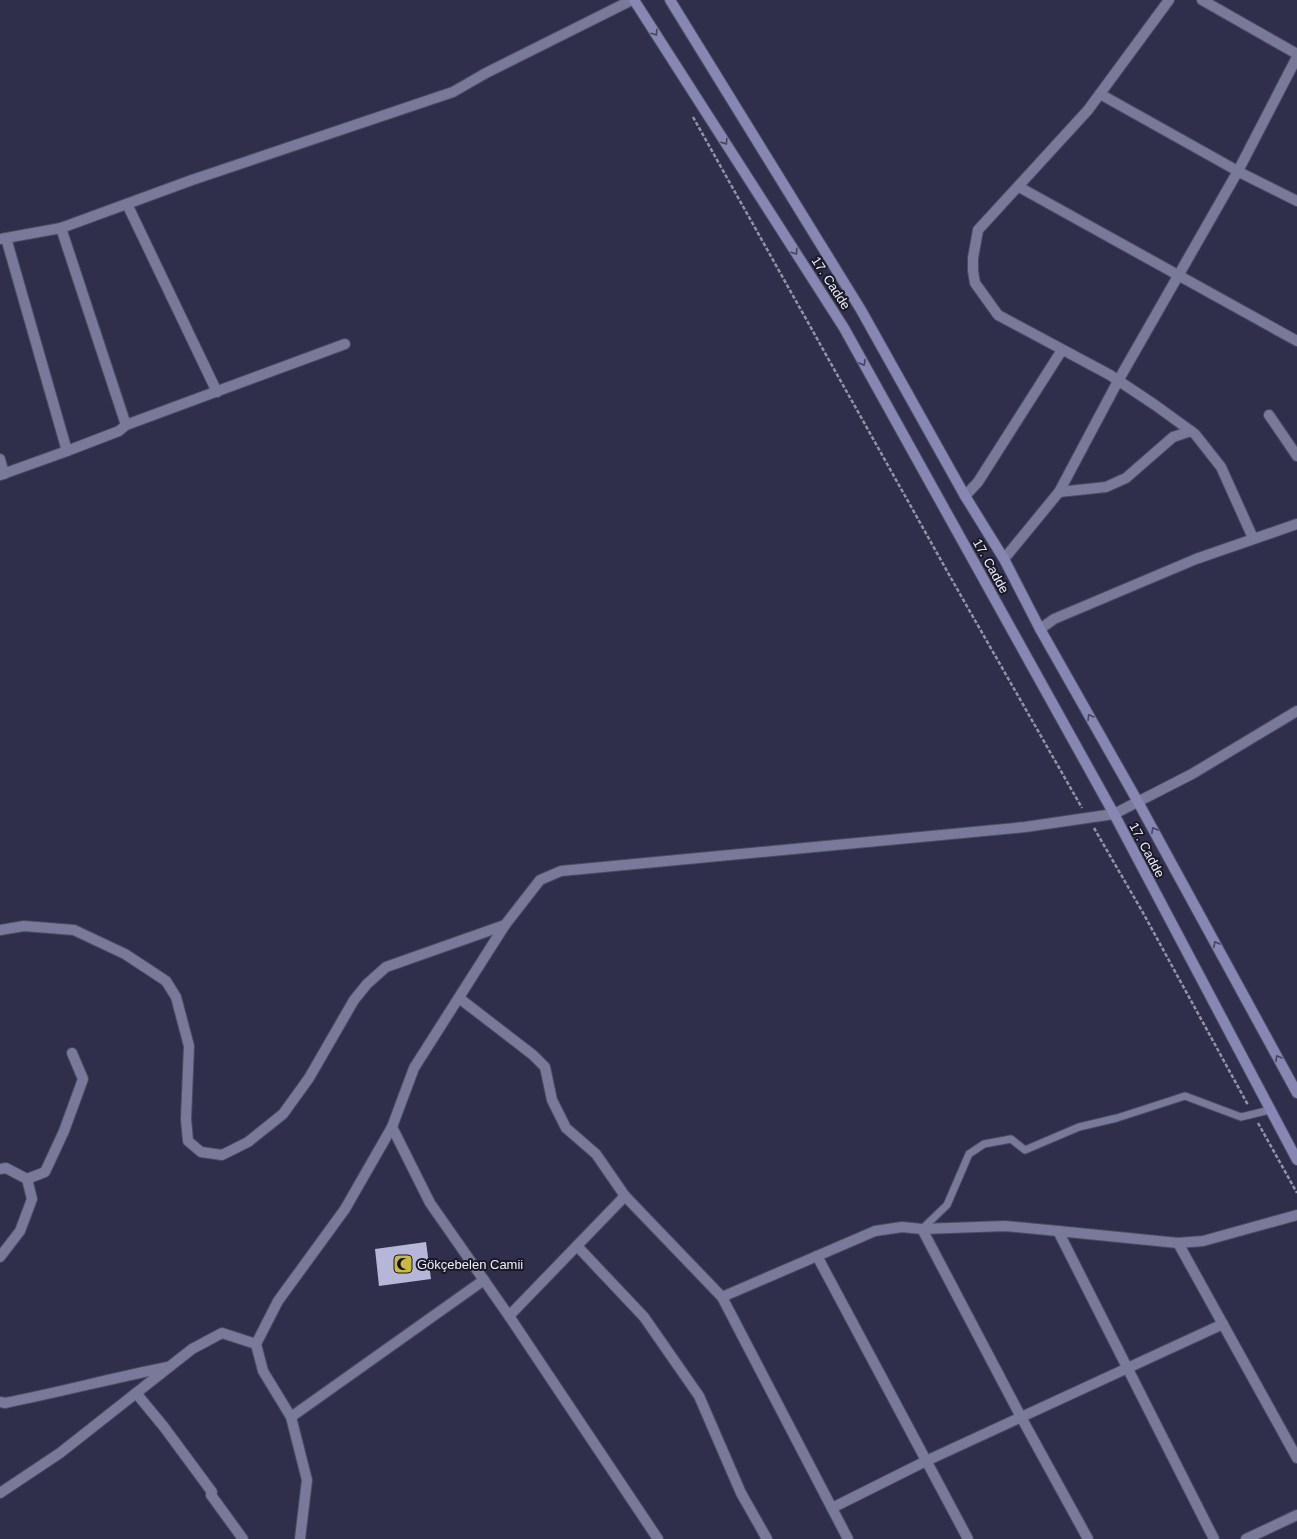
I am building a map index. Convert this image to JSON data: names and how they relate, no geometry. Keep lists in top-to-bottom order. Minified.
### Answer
{"streets":{"street":["17. Cadde"]},"places":{"mosque":["Gökçebelen Camii"]}}
